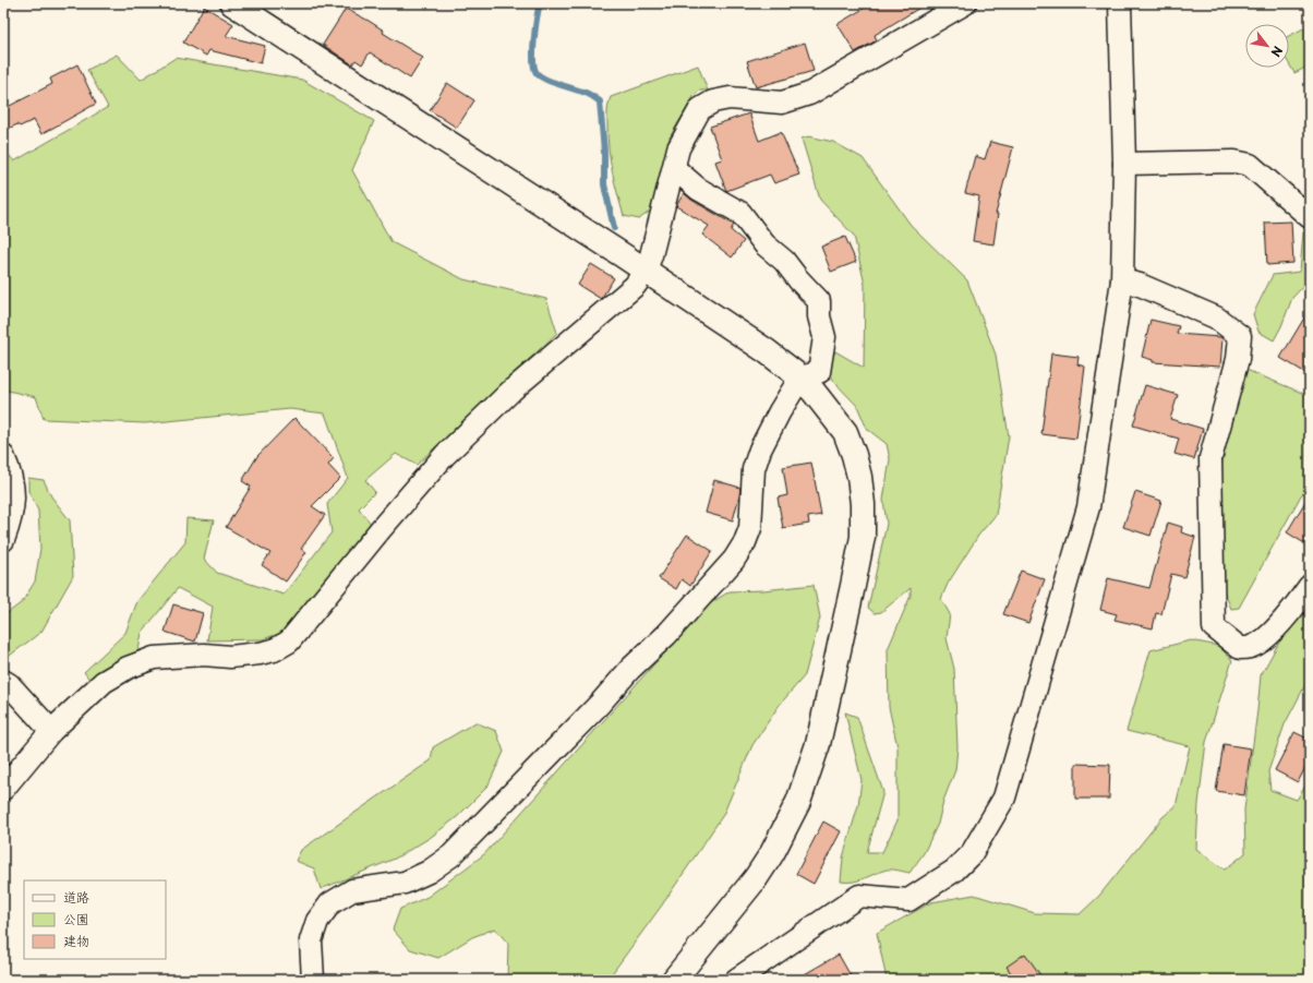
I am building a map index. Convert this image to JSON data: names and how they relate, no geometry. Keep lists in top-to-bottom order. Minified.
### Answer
{"legend":["道路","公園","建物"],"north":"bottom right"}
